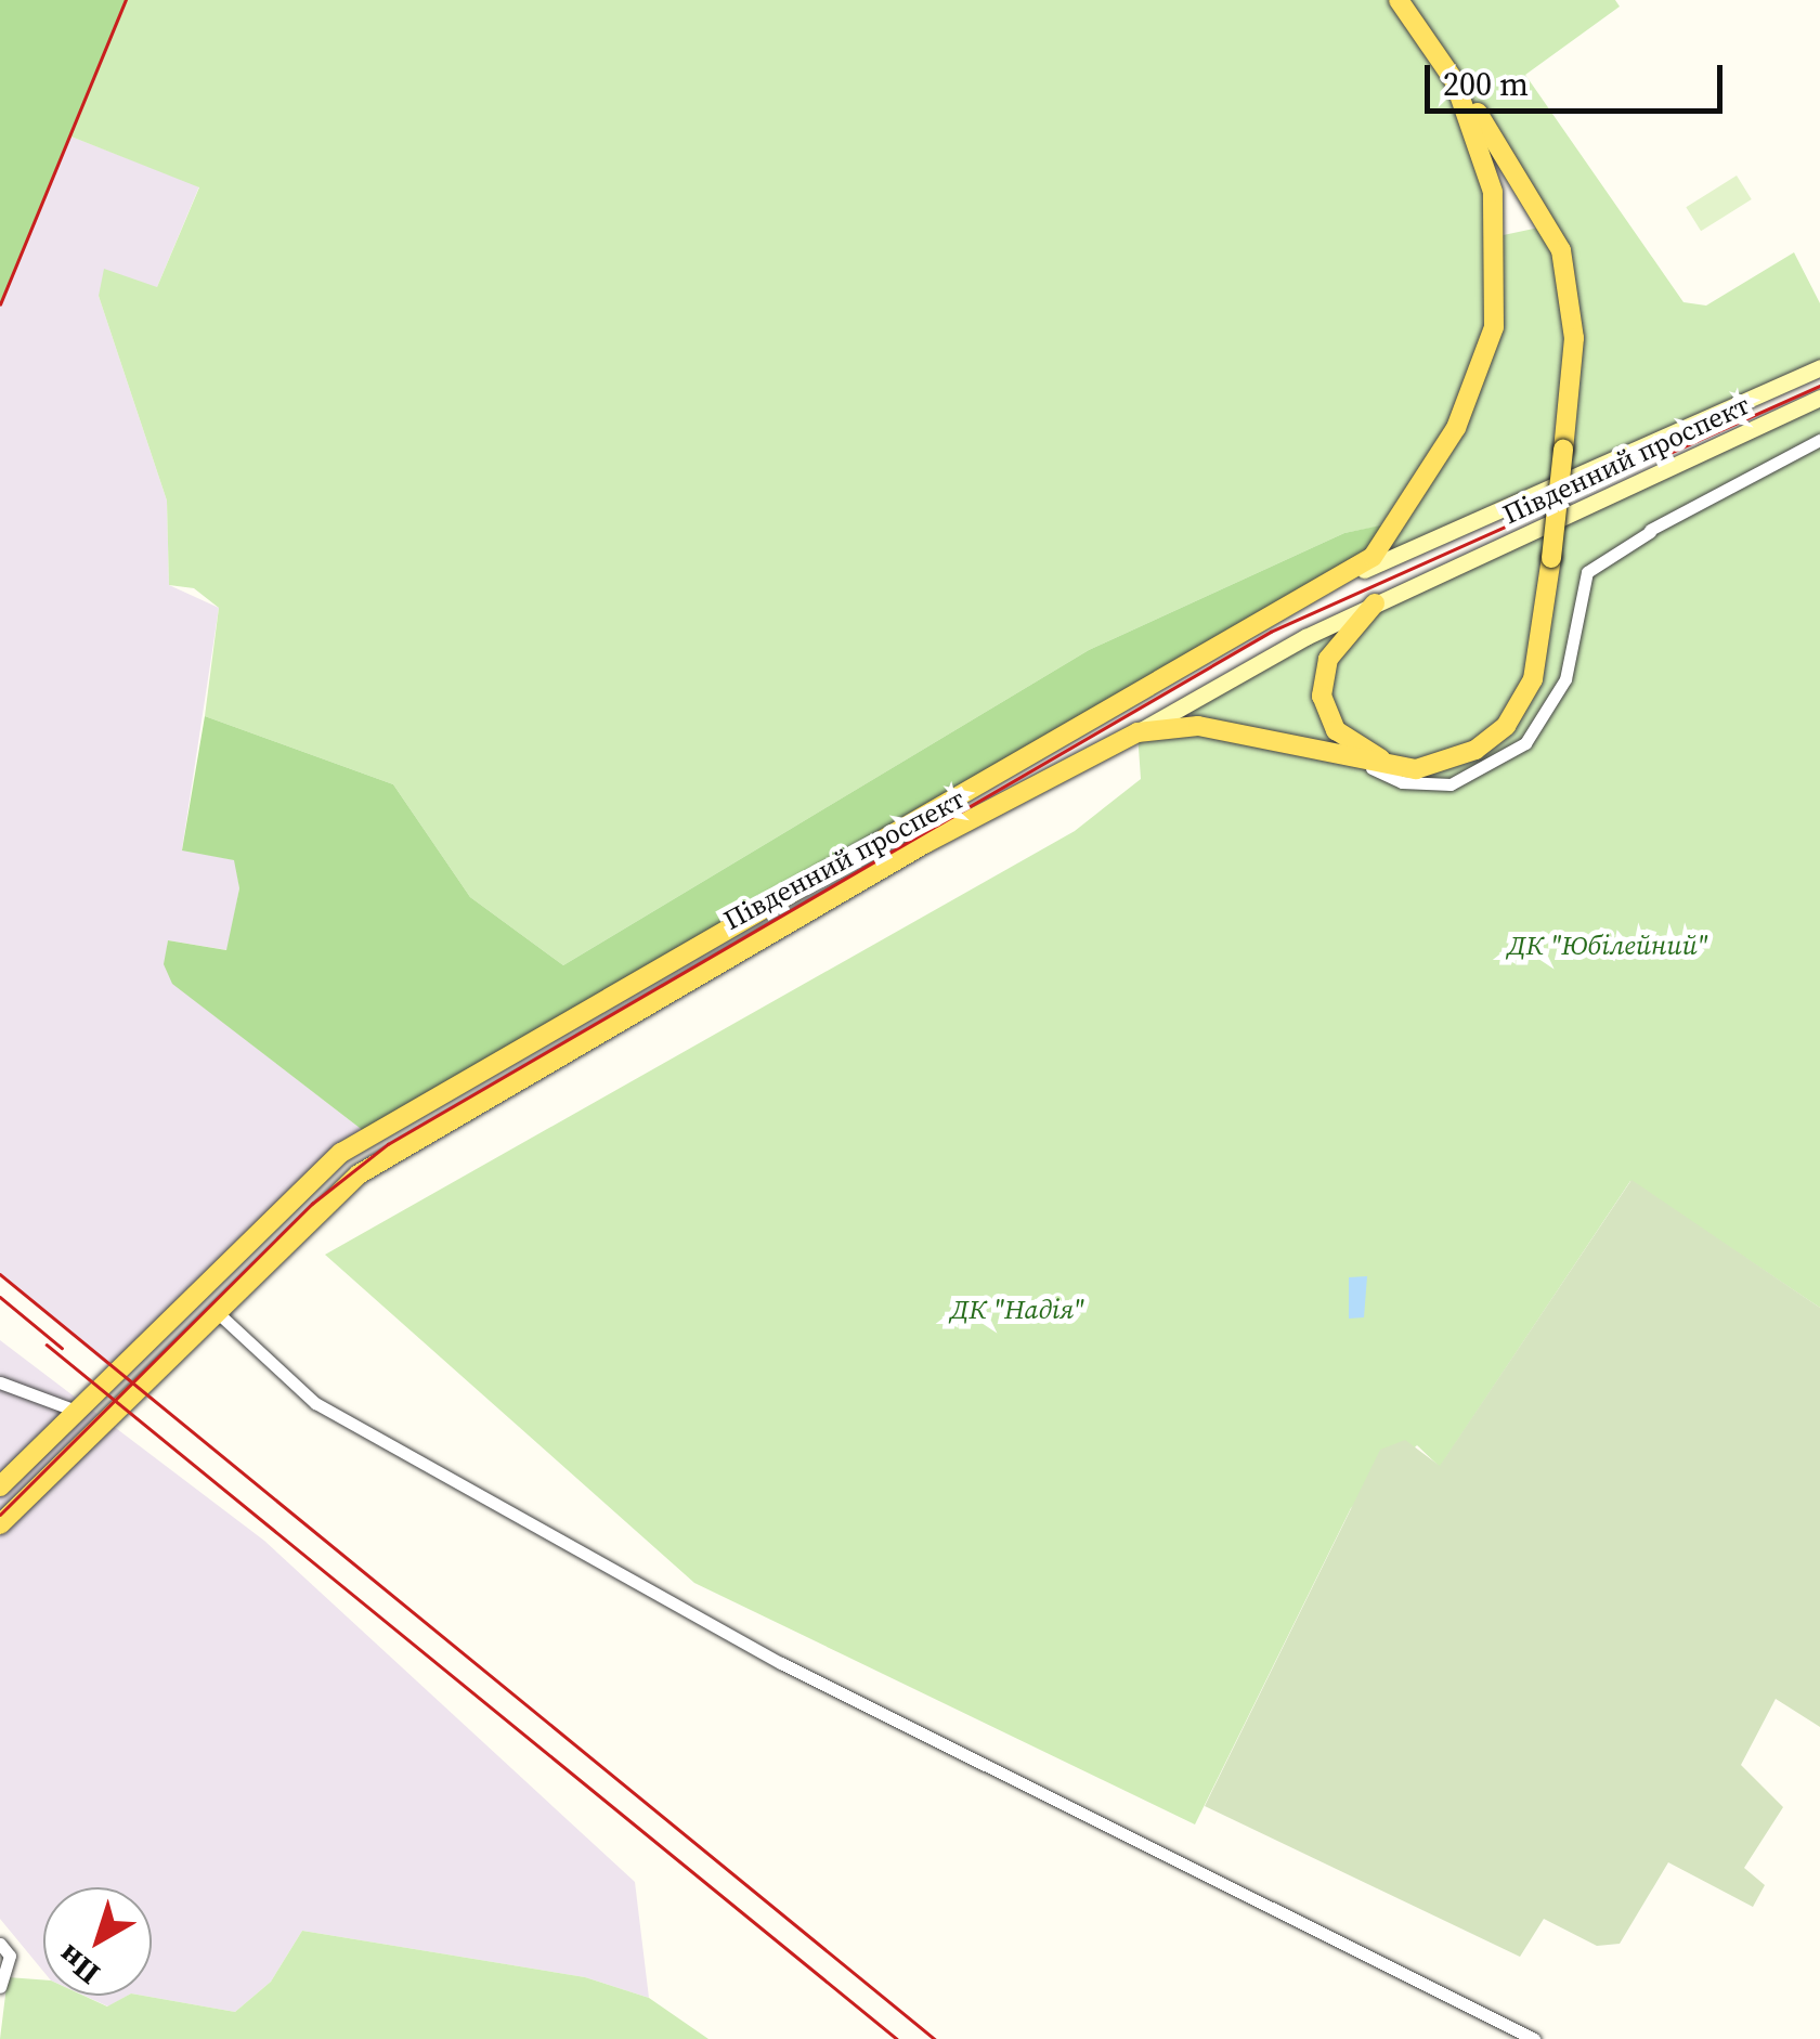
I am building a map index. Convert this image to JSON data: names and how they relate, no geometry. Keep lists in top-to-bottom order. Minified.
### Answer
{"streets":{"main road":["Південний проспект"]},"parks":["ДК \"Юбілейний\"","ДК \"Надія\""],"scale_bar":"200 m","north":"bottom left"}
